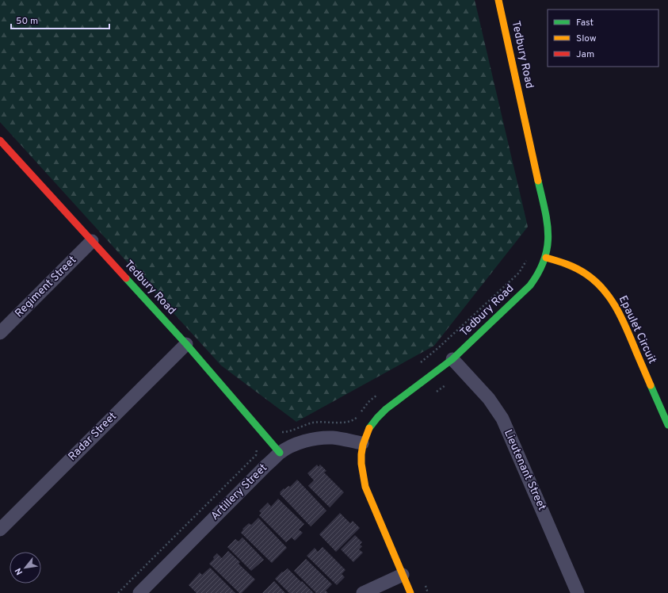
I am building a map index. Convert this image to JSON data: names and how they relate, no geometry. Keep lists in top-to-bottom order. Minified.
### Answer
{"streets":{"street":["Tedbury Road","Regiment Street","Epaulet Circuit","Radar Street","Lieutenant Street","Artillery Street"]},"crossings":[["Tedbury Road","Regiment Street"],["Tedbury Road","Epaulet Circuit"],["Tedbury Road","Radar Street"],["Tedbury Road","Lieutenant Street"],["Tedbury Road","Artillery Street"]],"legend":["Fast","Slow","Jam"],"scale_bar":"50 m","north":"bottom left"}
